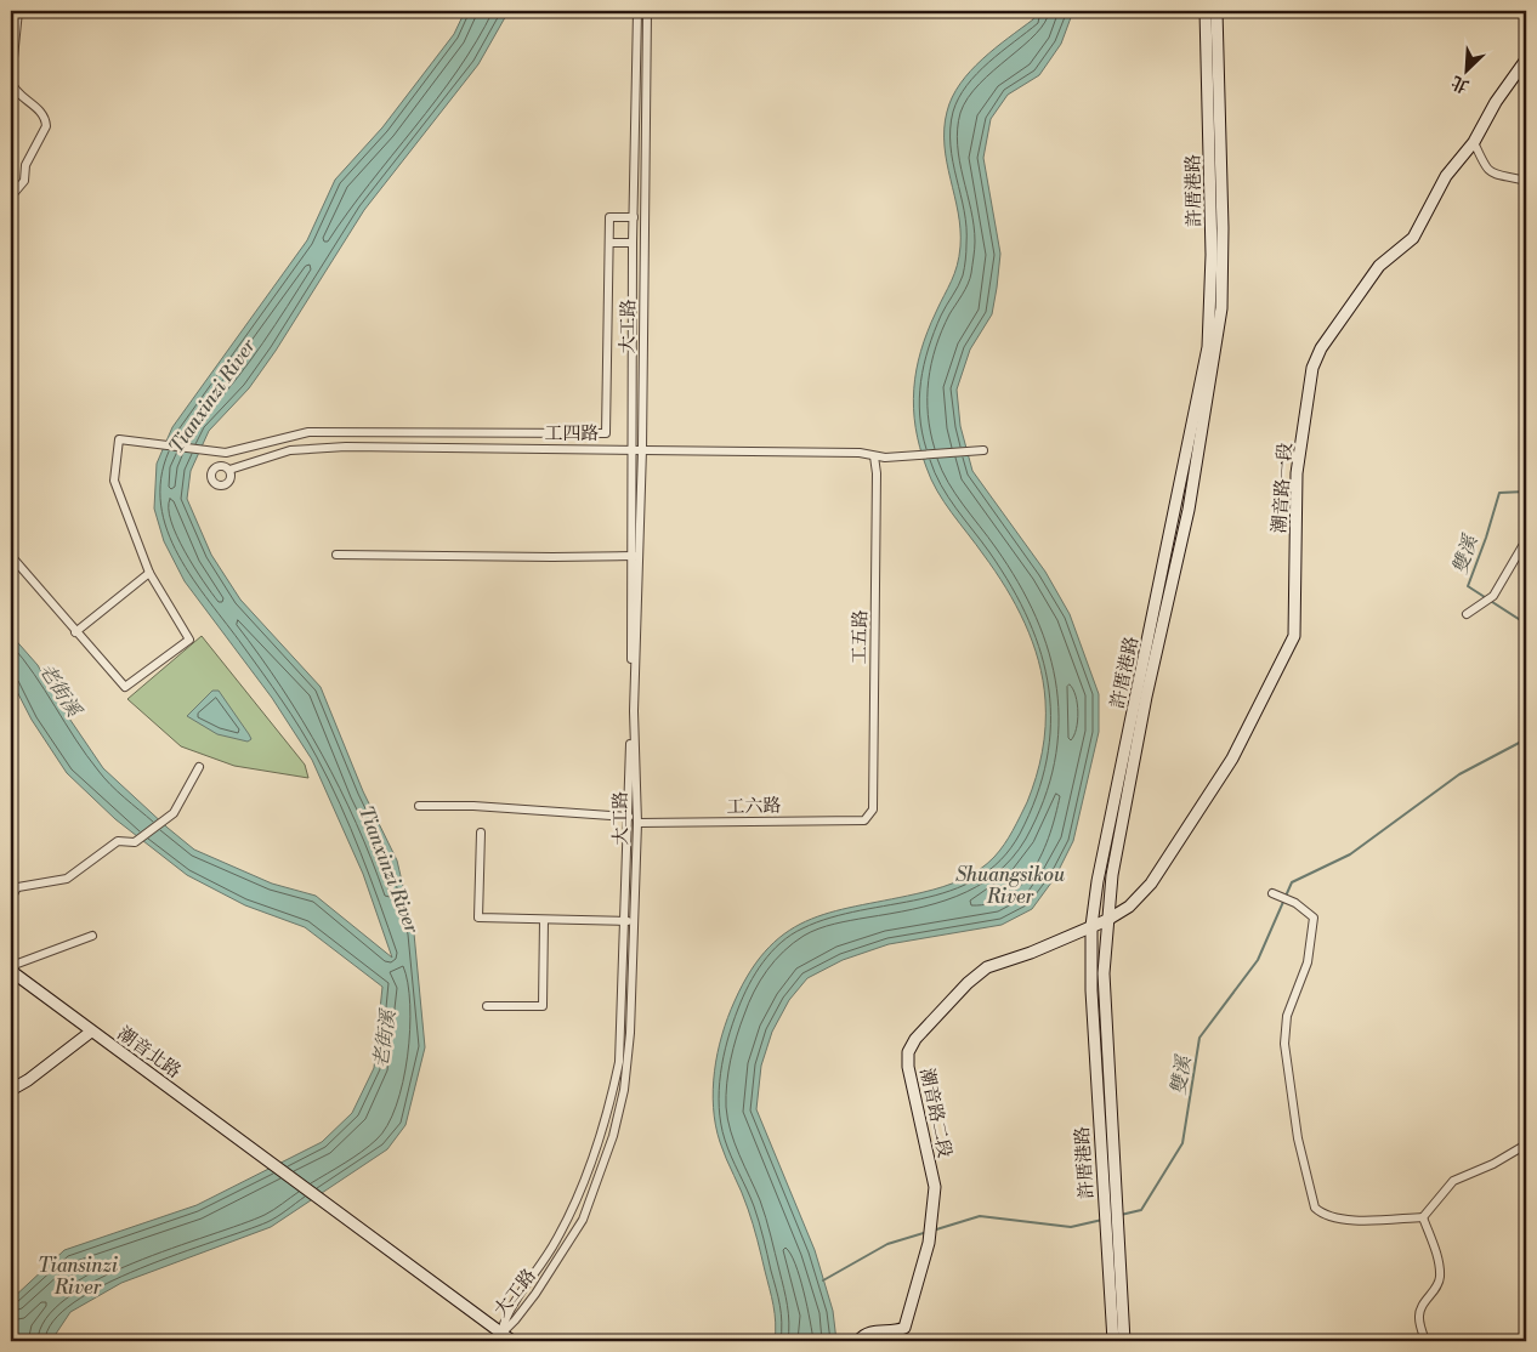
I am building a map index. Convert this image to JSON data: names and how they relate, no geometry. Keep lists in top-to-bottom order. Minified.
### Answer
{"streets":{"street":["許厝港路","大工路","工四路","潮音路一段","工五路","工六路","潮音北路","潮音路二段"]},"crossings":[["許厝港路","潮音路一段"],["許厝港路","潮音路二段"],["大工路","工四路"],["大工路","工六路"],["大工路","潮音北路"],["工四路","工五路"],["潮音路一段","潮音路二段"],["工五路","工六路"]],"water":["Tianxinzi River","雙溪","老街溪","Shuangsikou River","Tiansinzi River"],"north":"bottom left"}
